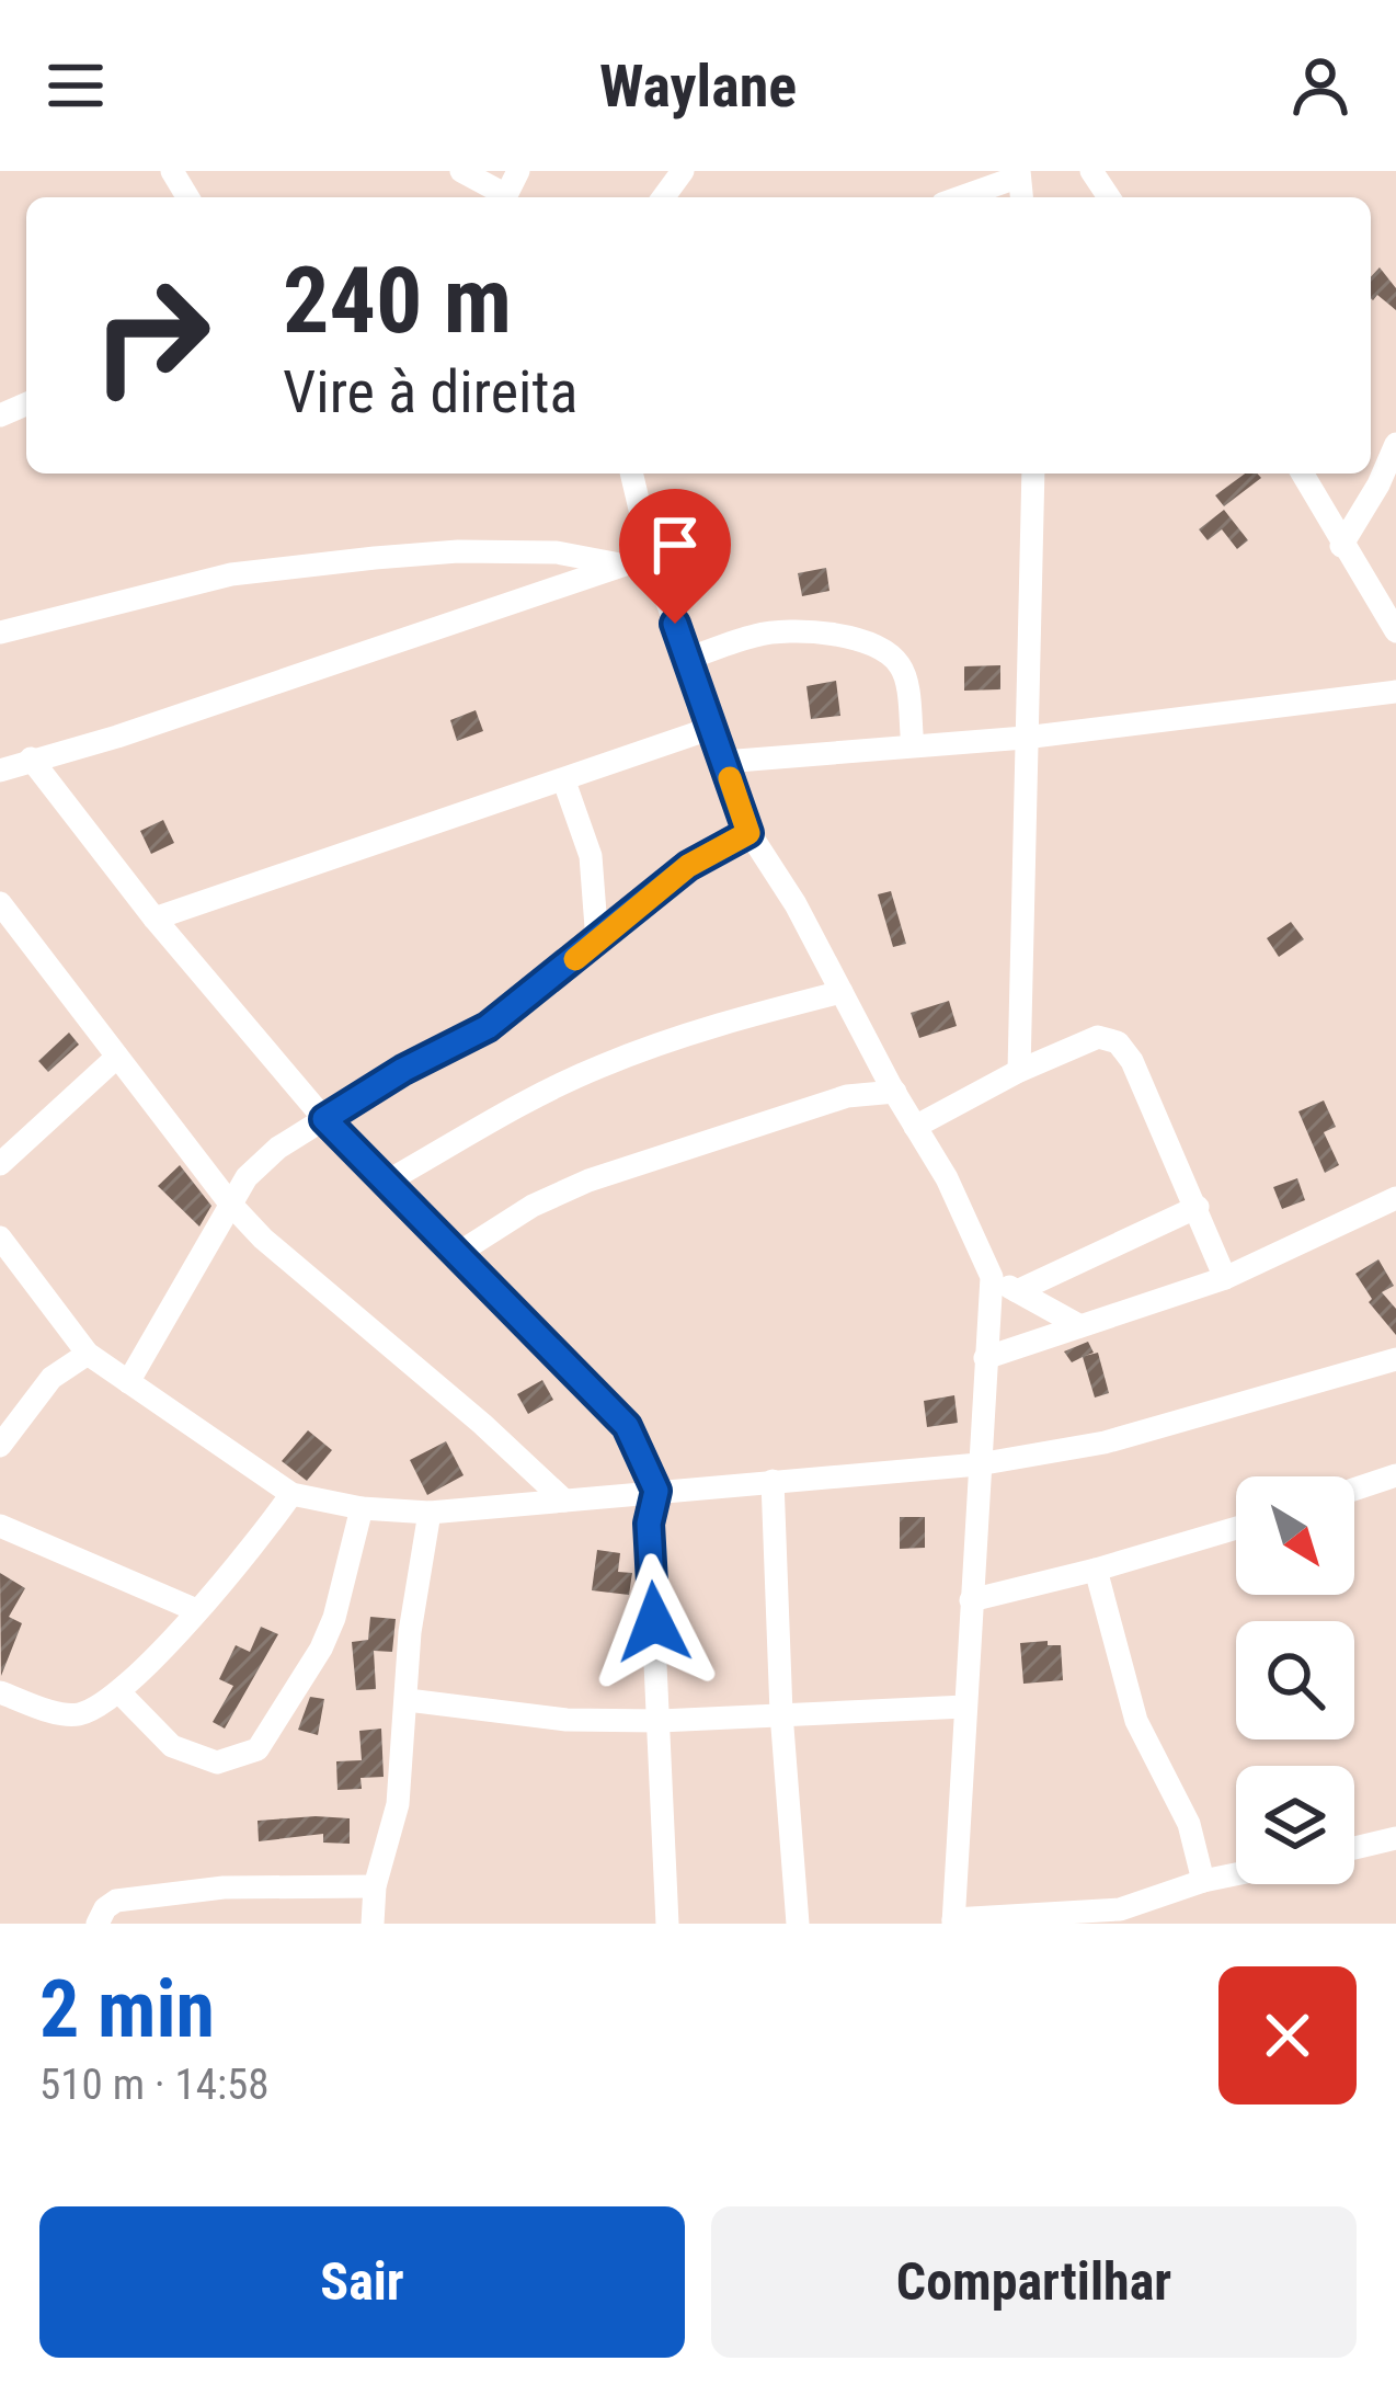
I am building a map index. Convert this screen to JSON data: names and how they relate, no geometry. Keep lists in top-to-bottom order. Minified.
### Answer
{"north":"bottom right","page":{"header":"Waylane","turn":["240 m","Vire à direita"],"heading":["2 min","510 m · 14:58"],"buttons":["Sair","Compartilhar"]}}
